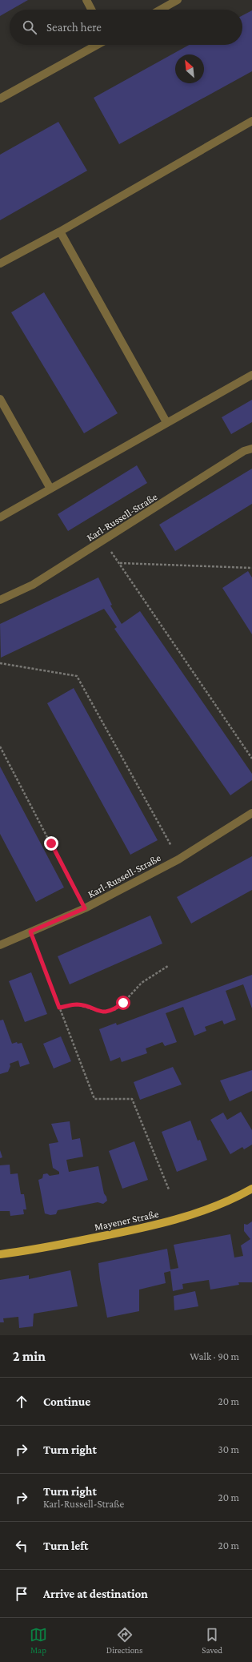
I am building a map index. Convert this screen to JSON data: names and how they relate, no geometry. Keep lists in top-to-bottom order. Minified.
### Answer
{"streets":{"main road":["Mayener Straße"],"street":["Karl-Russell-Straße"]},"north":"top left","page":{"search":"Search here","heading":["2 min","Walk · 90 m"],"list":[["Continue","20 m"],["Turn right","30 m"],["Turn right","Karl-Russell-Straße","20 m"],["Turn left","20 m"],"Arrive at destination"],"nav":["Map","Directions","Saved"]}}
